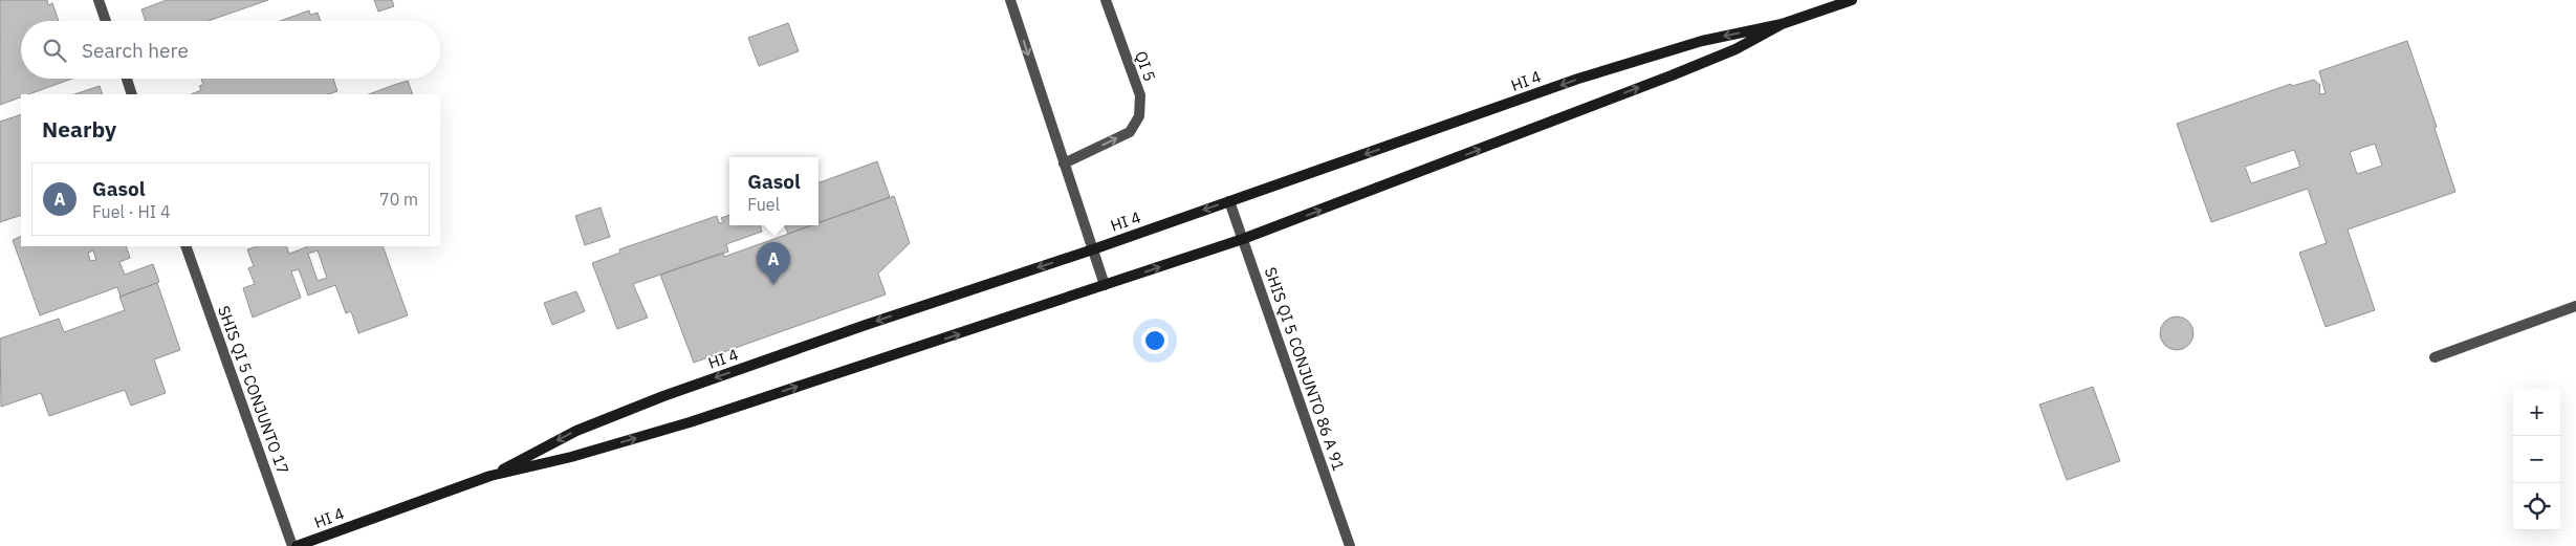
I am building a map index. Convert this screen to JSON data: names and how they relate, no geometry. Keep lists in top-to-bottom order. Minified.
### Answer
{"streets":{"street":["QI 5","HI 4","SHIS QI 5 CONJUNTO 86 A 91","SHIS QI 5 CONJUNTO 17"]},"crossings":[["HI 4","SHIS QI 5 CONJUNTO 86 A 91"],["HI 4","SHIS QI 5 CONJUNTO 17"]],"page":{"search":"Search here","heading":"Nearby","popup":["Gasol","Fuel"],"list":[{"mark":"A","name":"Gasol","note":"Fuel · HI 4","value":"70 m"}],"pins":"A","map_buttons":["+","−"]}}
